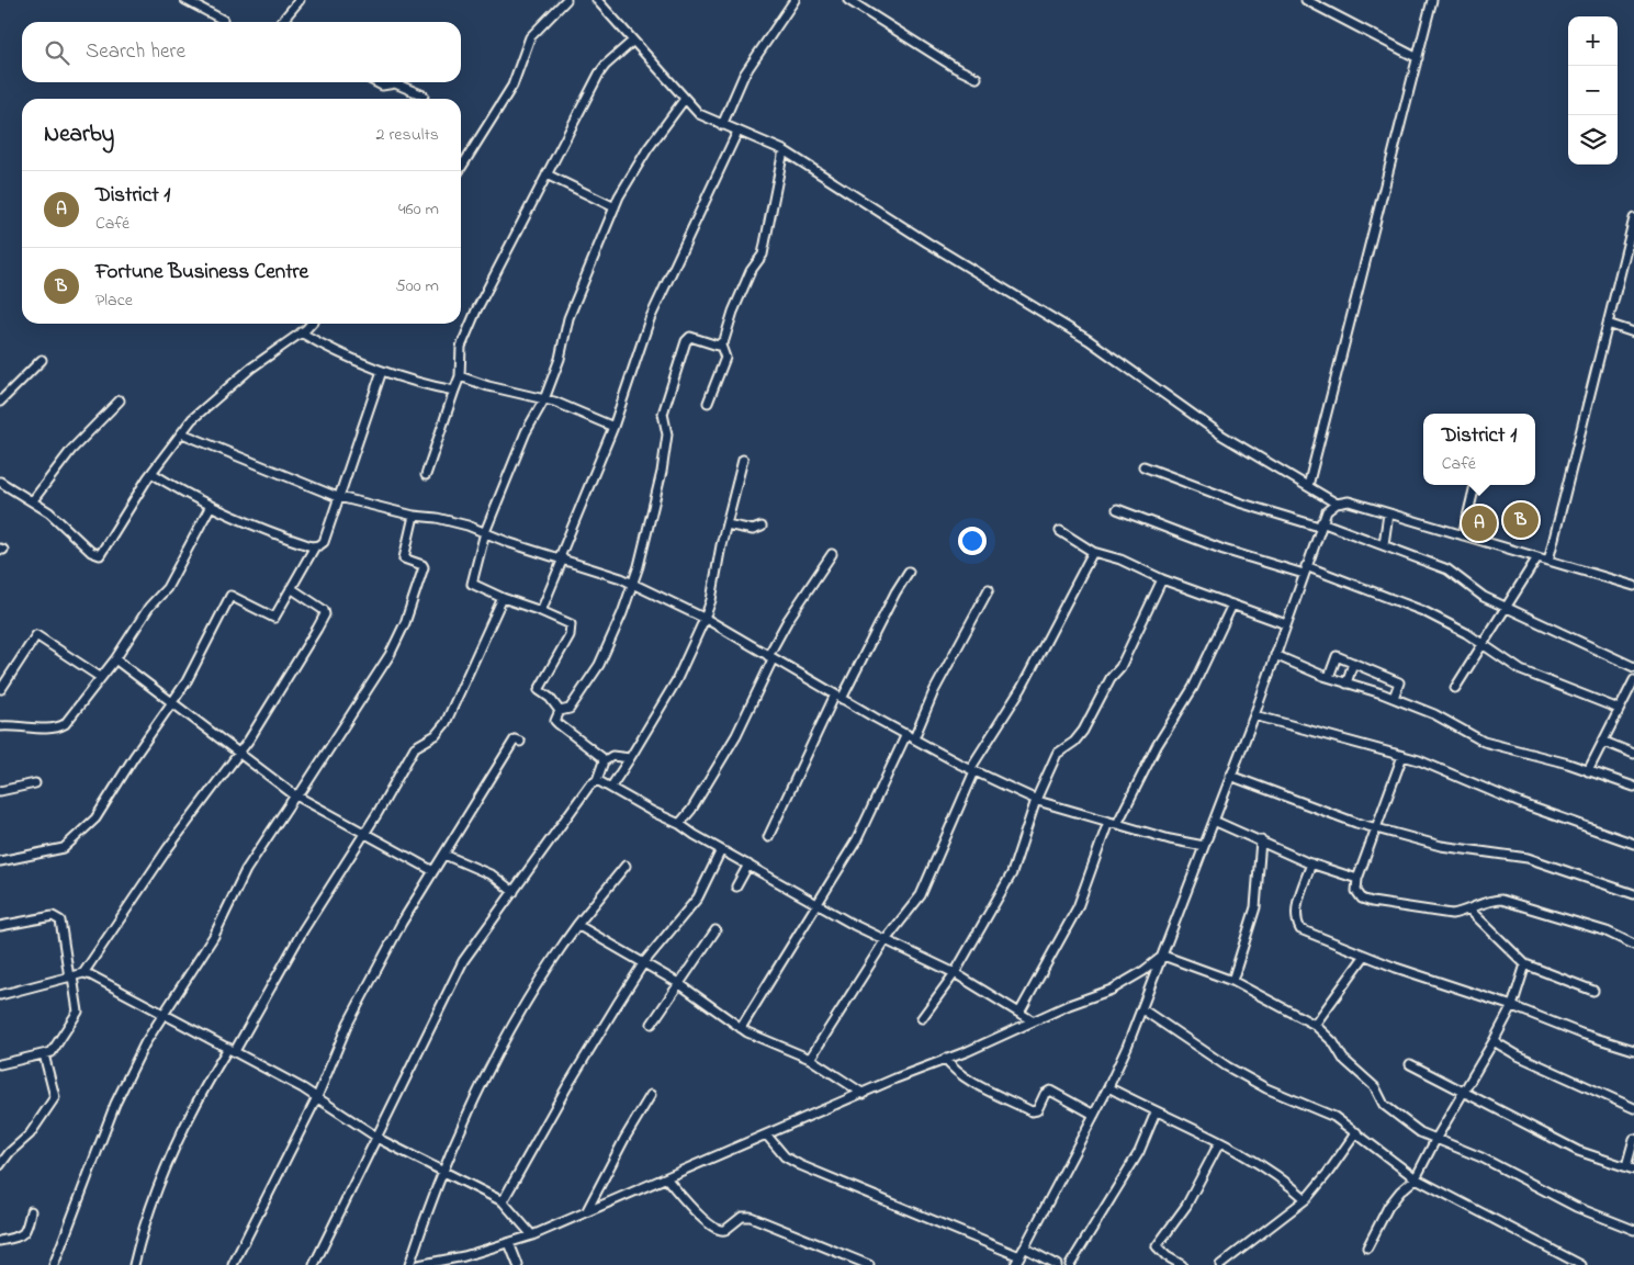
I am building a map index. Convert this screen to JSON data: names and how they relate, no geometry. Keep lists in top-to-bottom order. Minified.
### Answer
{"page":{"map_buttons":["+","−"],"search":"Search here","heading":["Nearby","2 results"],"list":[{"mark":"A","name":"District 1","note":"Café","value":"460 m"},{"mark":"B","name":"Fortune Business Centre","note":"Place","value":"500 m"}],"popup":["District 1","Café"],"pins":["B","A"]}}
